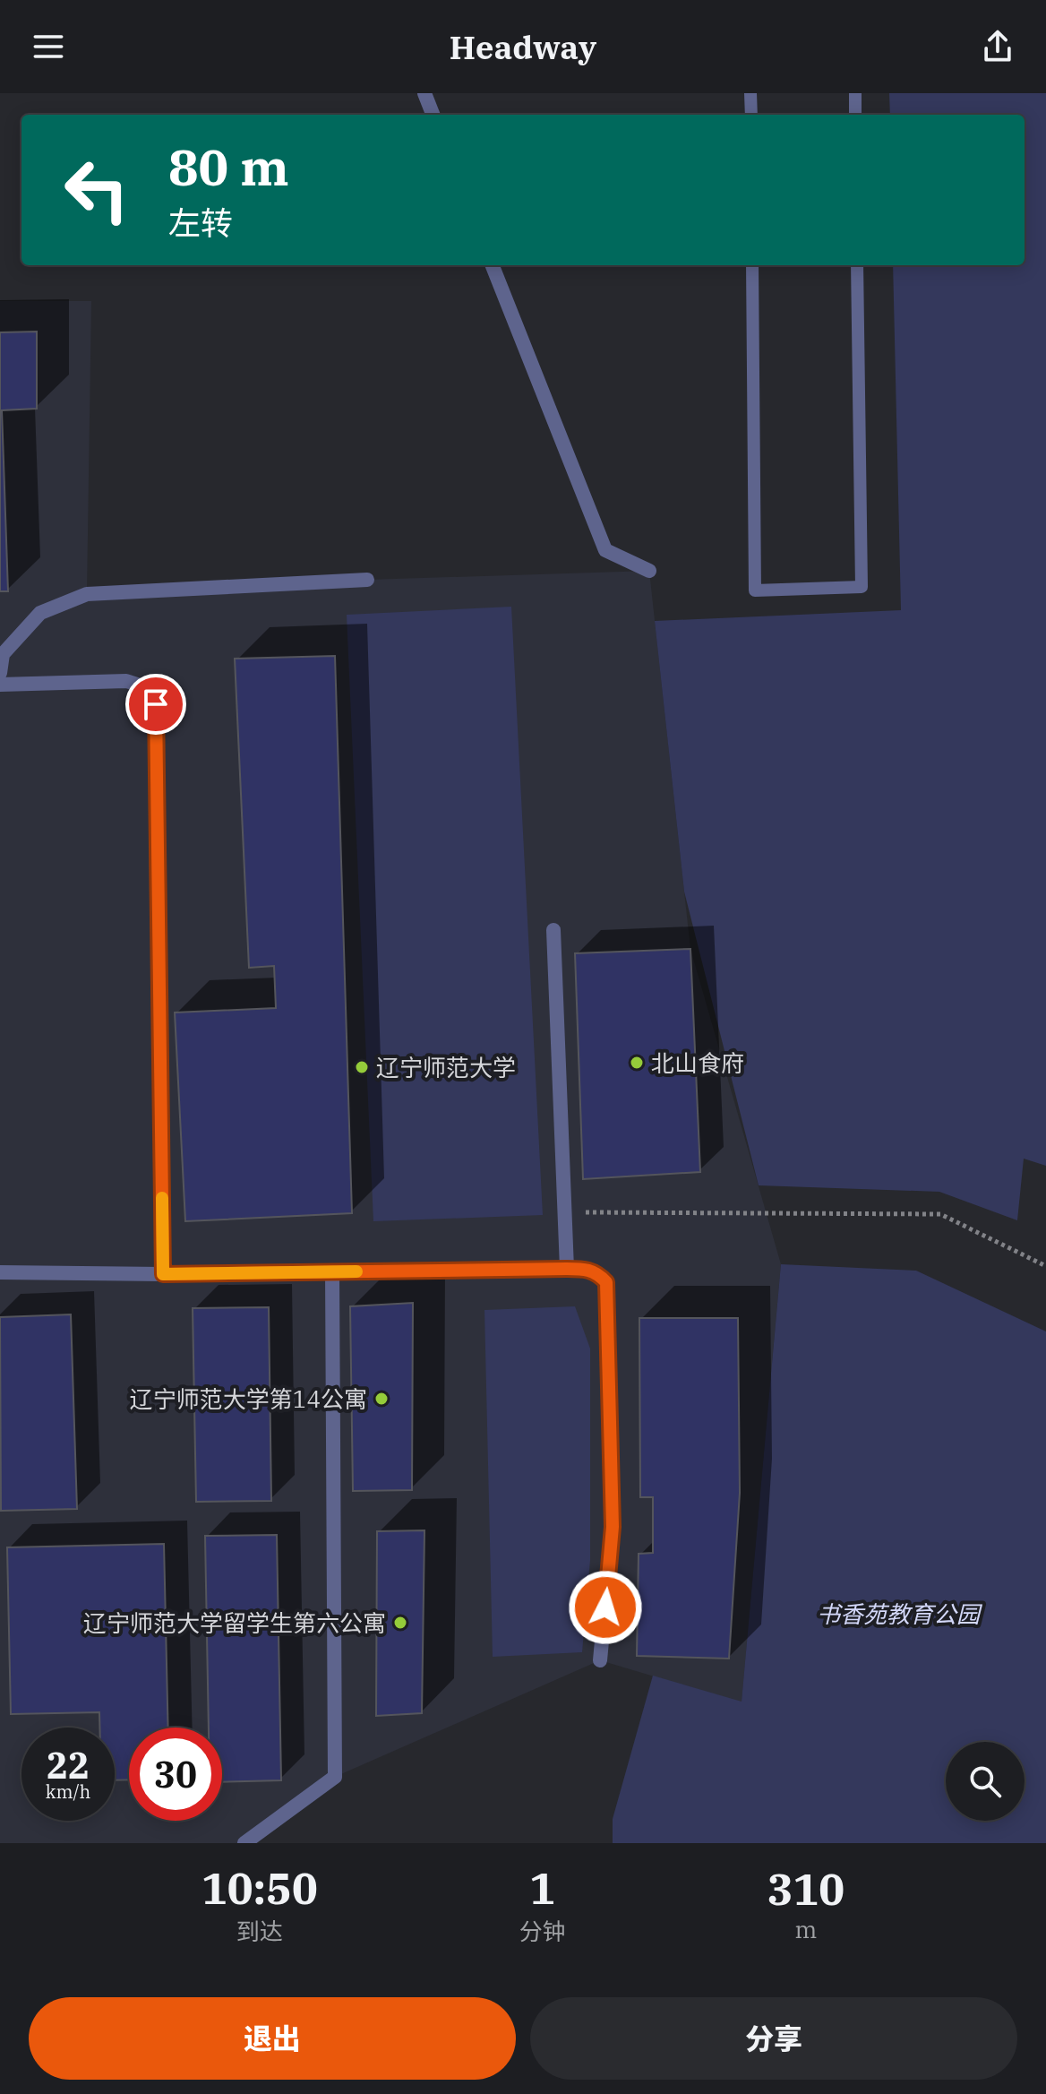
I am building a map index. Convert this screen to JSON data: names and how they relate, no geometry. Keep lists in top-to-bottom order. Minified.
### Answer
{"parks":["书香苑教育公园"],"places":["北山食府","辽宁师范大学","辽宁师范大学第14公寓","辽宁师范大学留学生第六公寓"],"page":{"header":"Headway","turn":["80 m","左转"],"speed":"22 km/h","limit":"30","eta":["10:50","到达","1","分钟","310","m"],"buttons":["退出","分享"]}}
